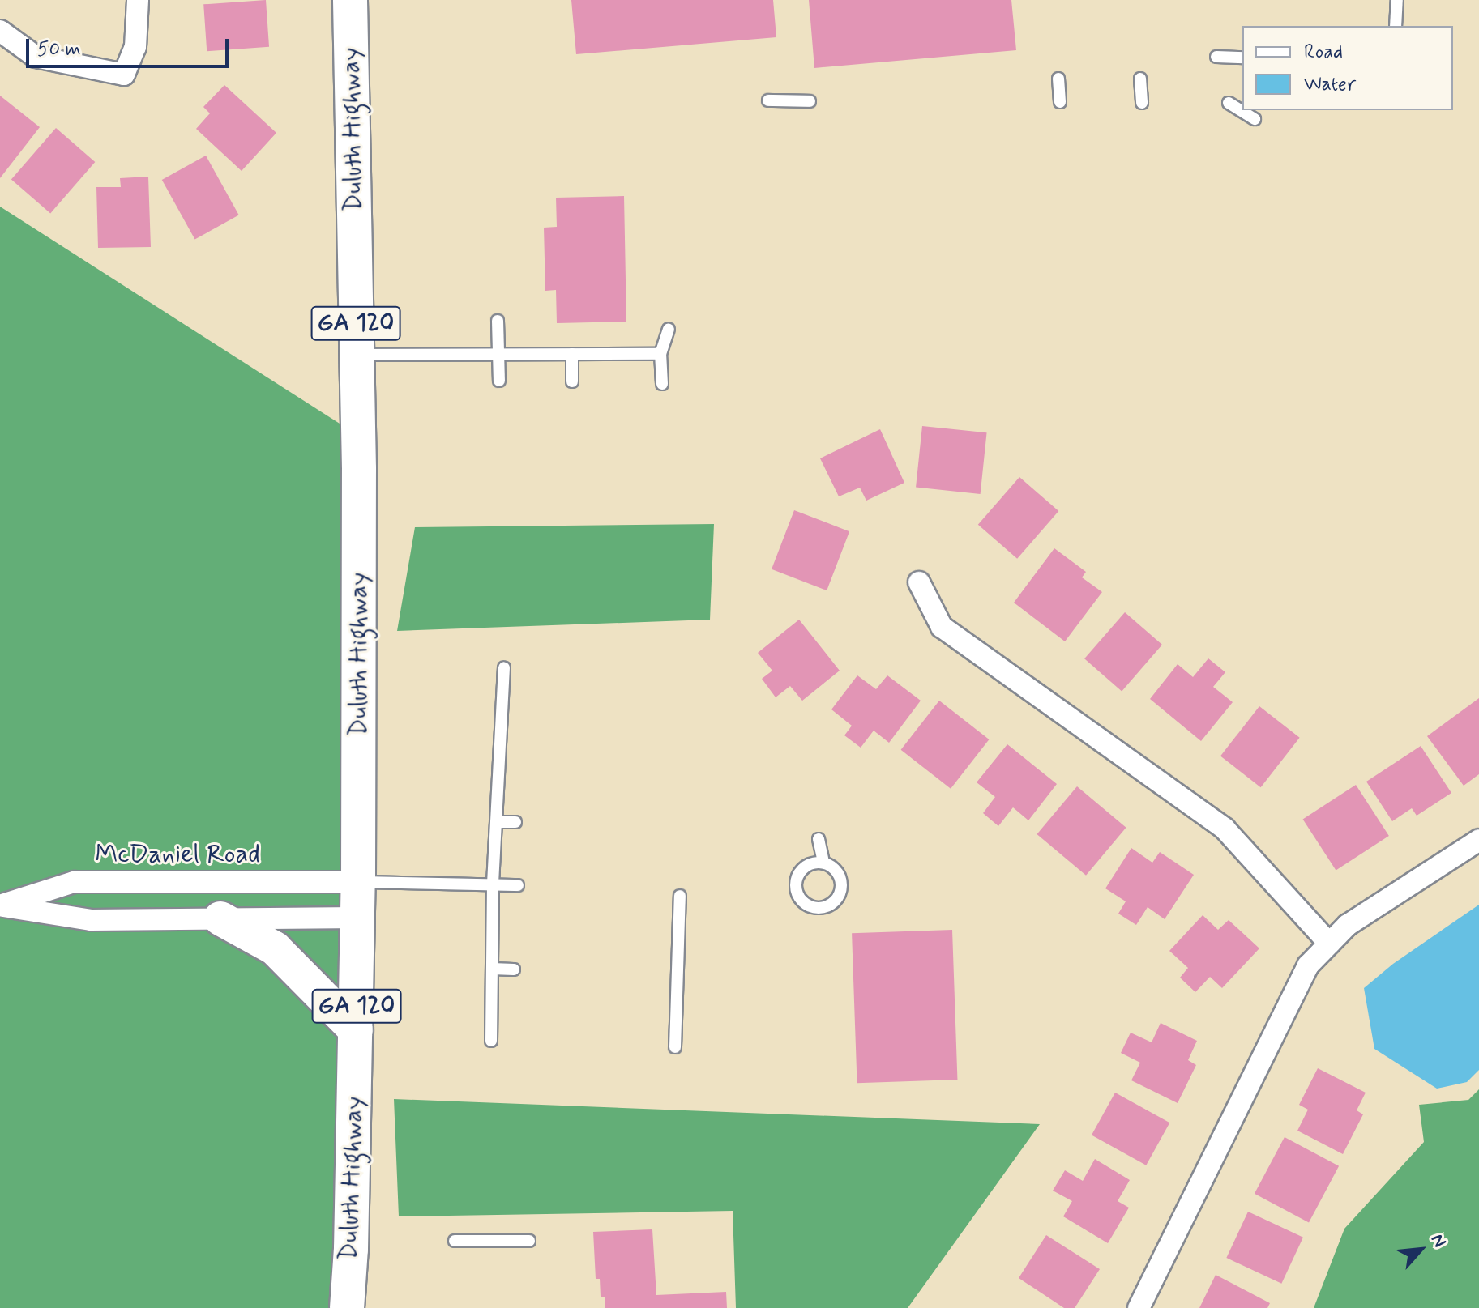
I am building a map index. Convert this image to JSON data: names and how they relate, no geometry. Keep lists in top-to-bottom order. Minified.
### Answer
{"streets":{"main road":["Duluth Highway","GA 120"],"street":["McDaniel Road"]},"crossings":[["Duluth Highway","McDaniel Road"]],"legend":["Road","Water"],"scale_bar":"50 m","north":"top right"}
